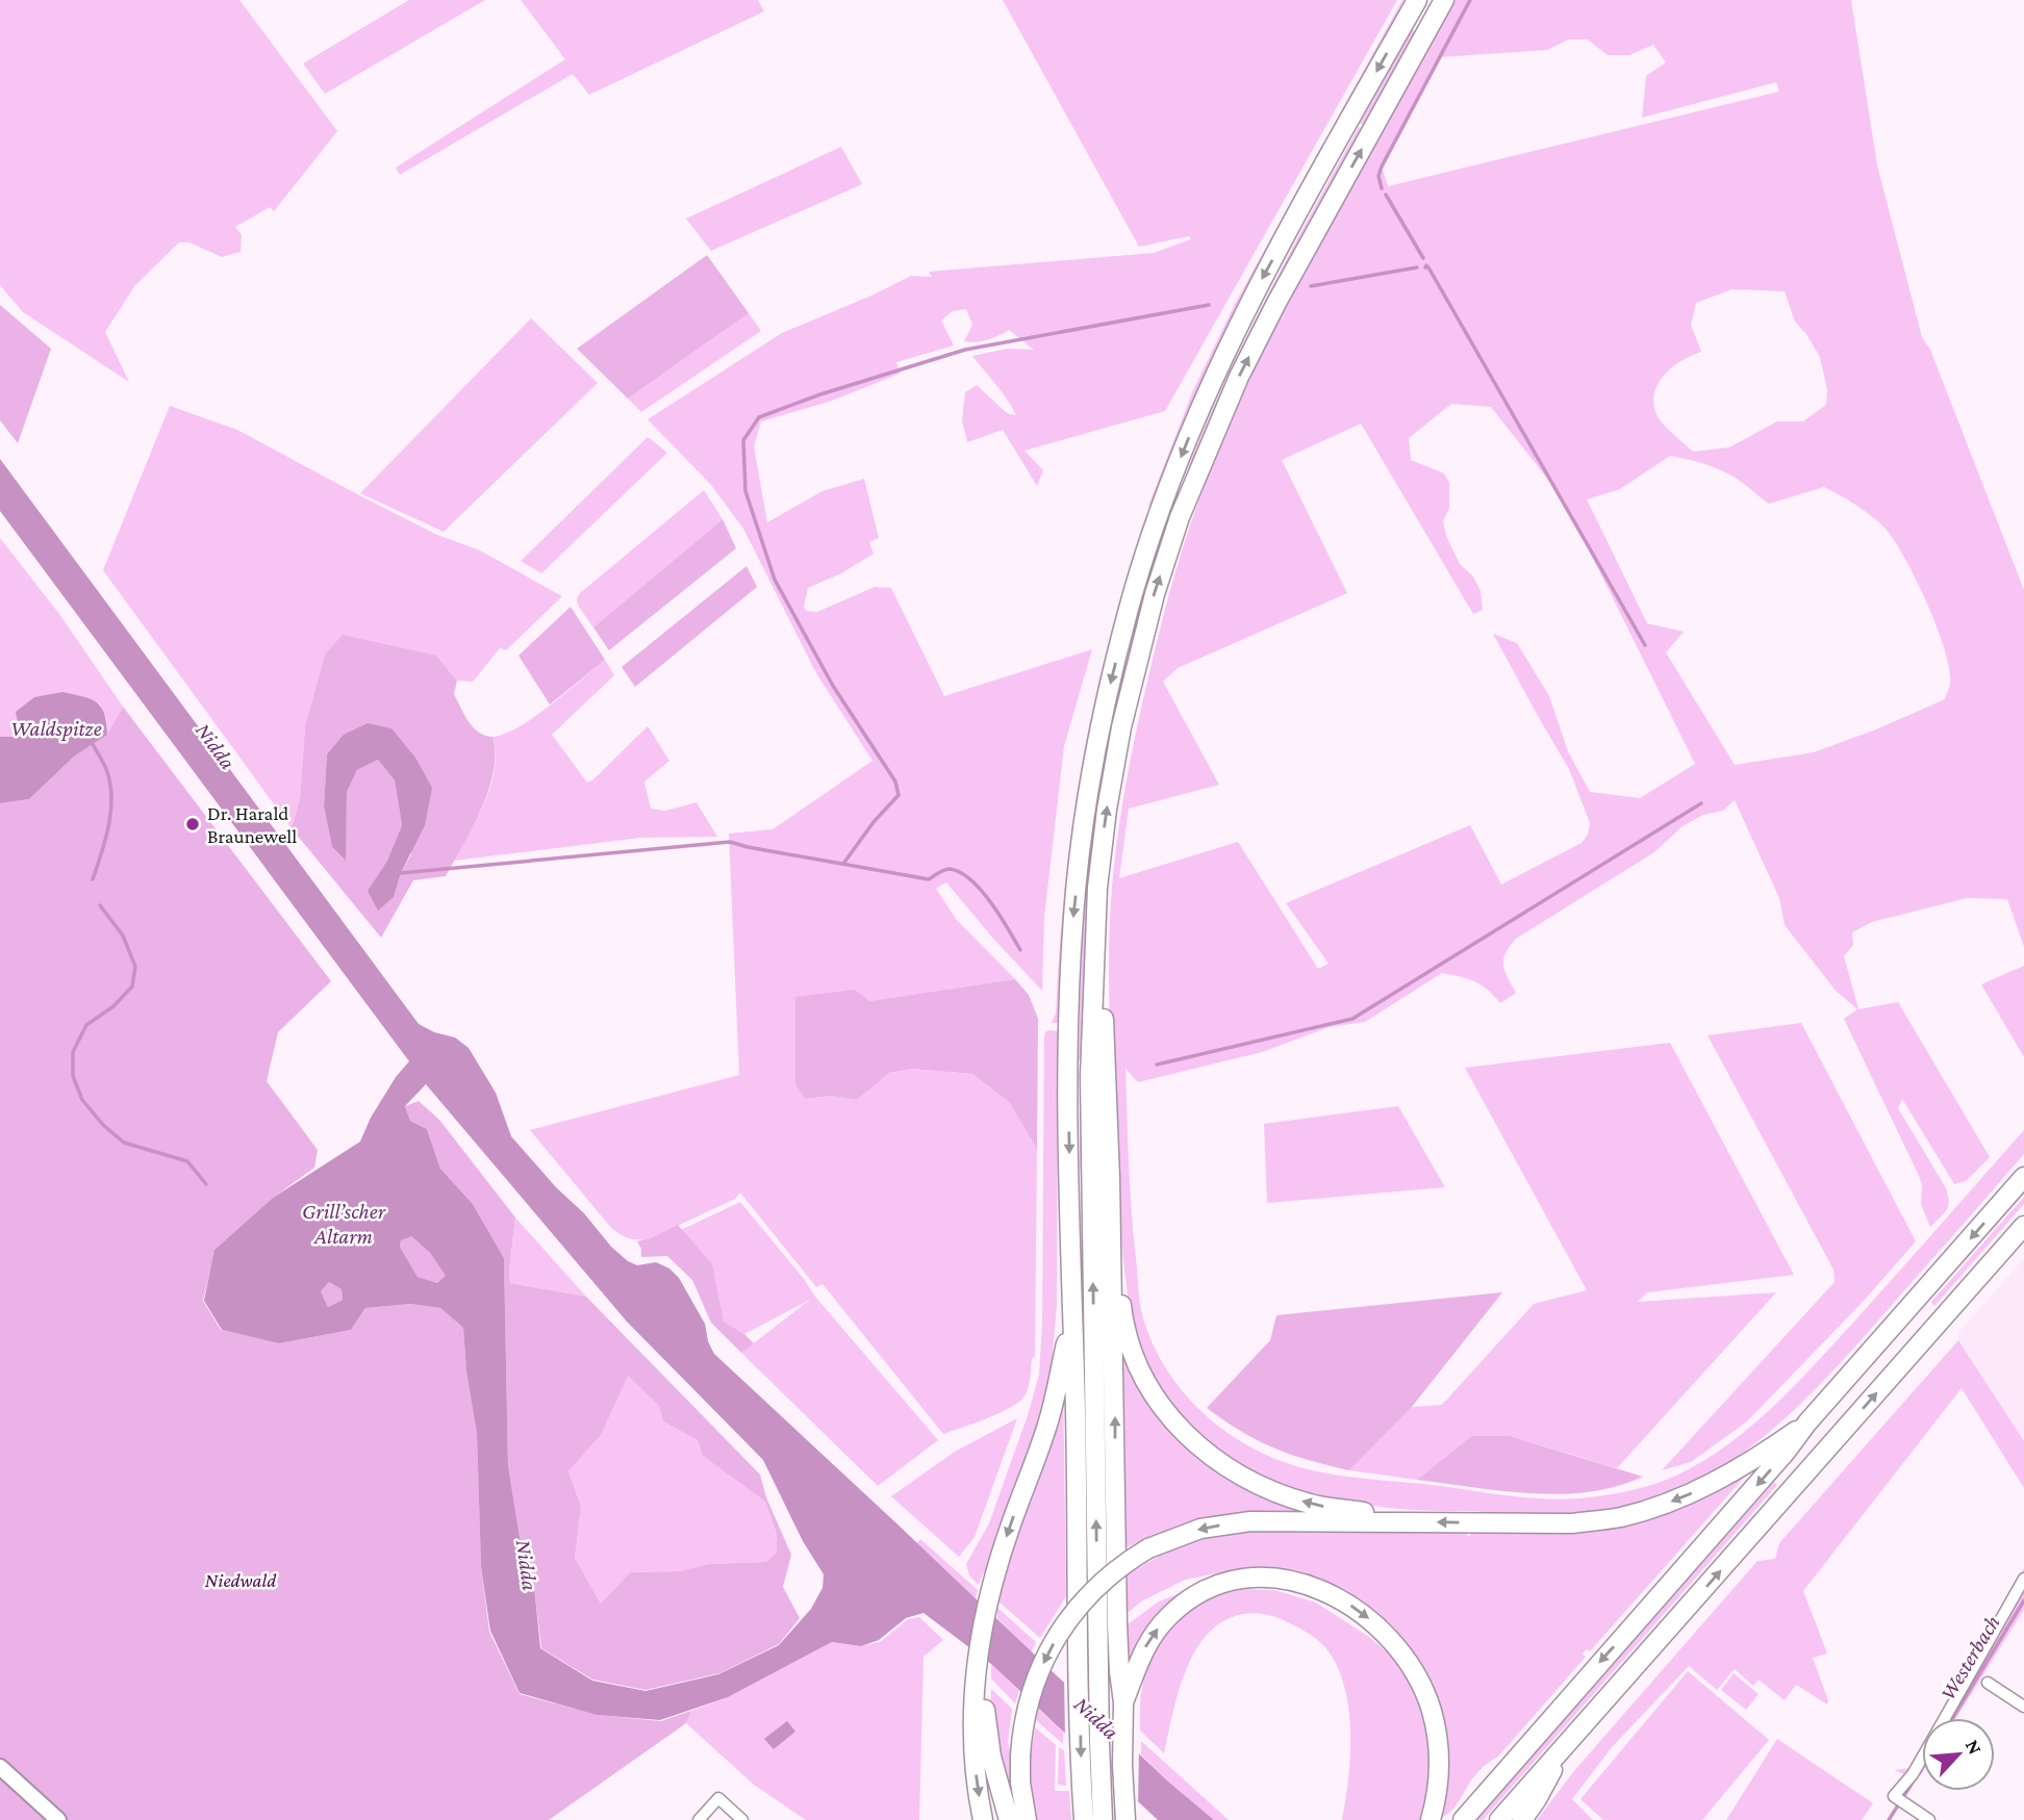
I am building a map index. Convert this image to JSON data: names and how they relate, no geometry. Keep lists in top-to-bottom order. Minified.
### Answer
{"water":["Waldspitze","Nidda","Grill’scher Altarm","Westerbach"],"parks":["Niedwald"],"places":["Dr. Harald Braunewell"],"north":"top right"}
